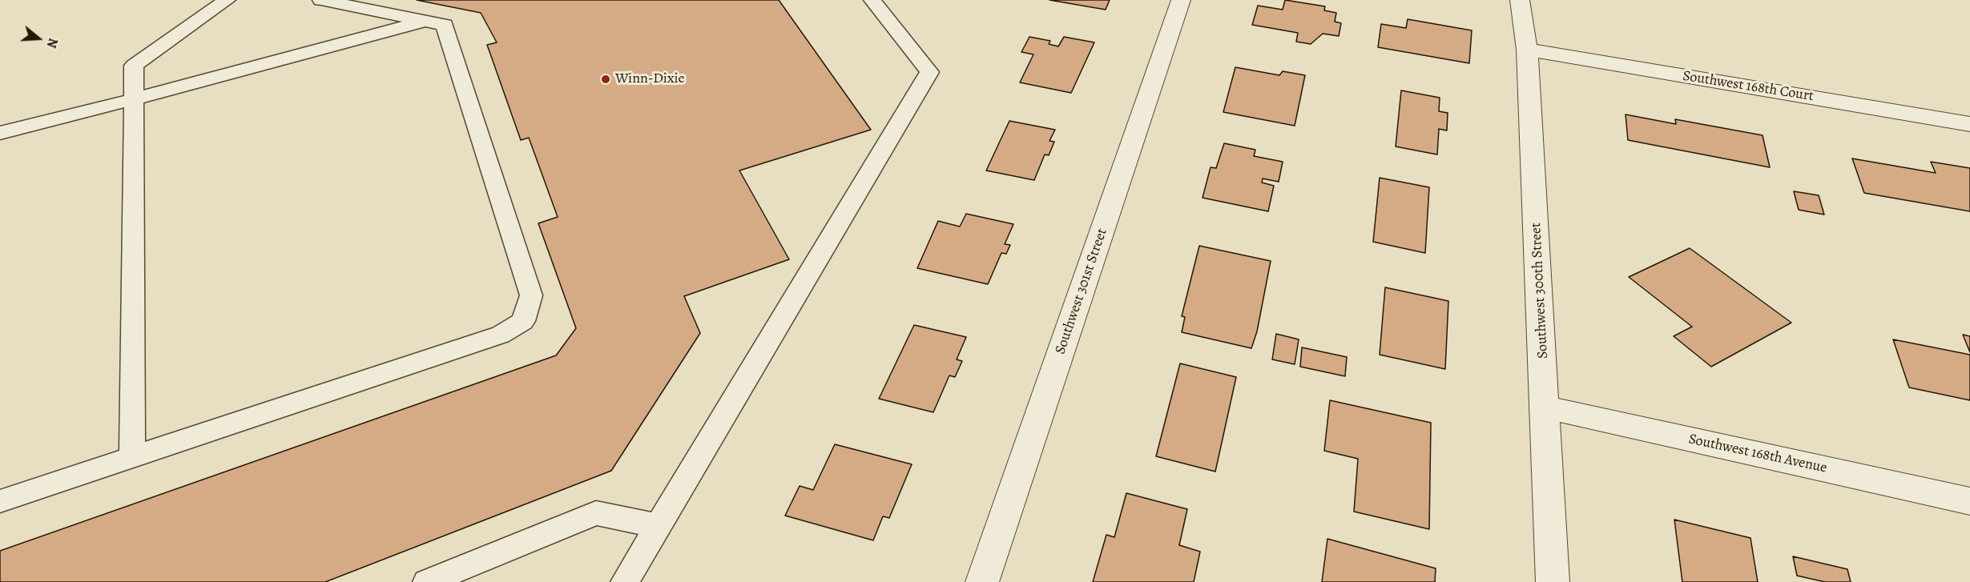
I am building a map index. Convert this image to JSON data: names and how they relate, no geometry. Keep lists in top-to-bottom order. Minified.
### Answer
{"streets":{"street":["Southwest 168th Court","Southwest 300th Street","Southwest 301st Street","Southwest 168th Avenue"]},"crossings":[["Southwest 168th Court","Southwest 300th Street"],["Southwest 300th Street","Southwest 168th Avenue"]],"places":["Winn-Dixie"],"north":"right"}
